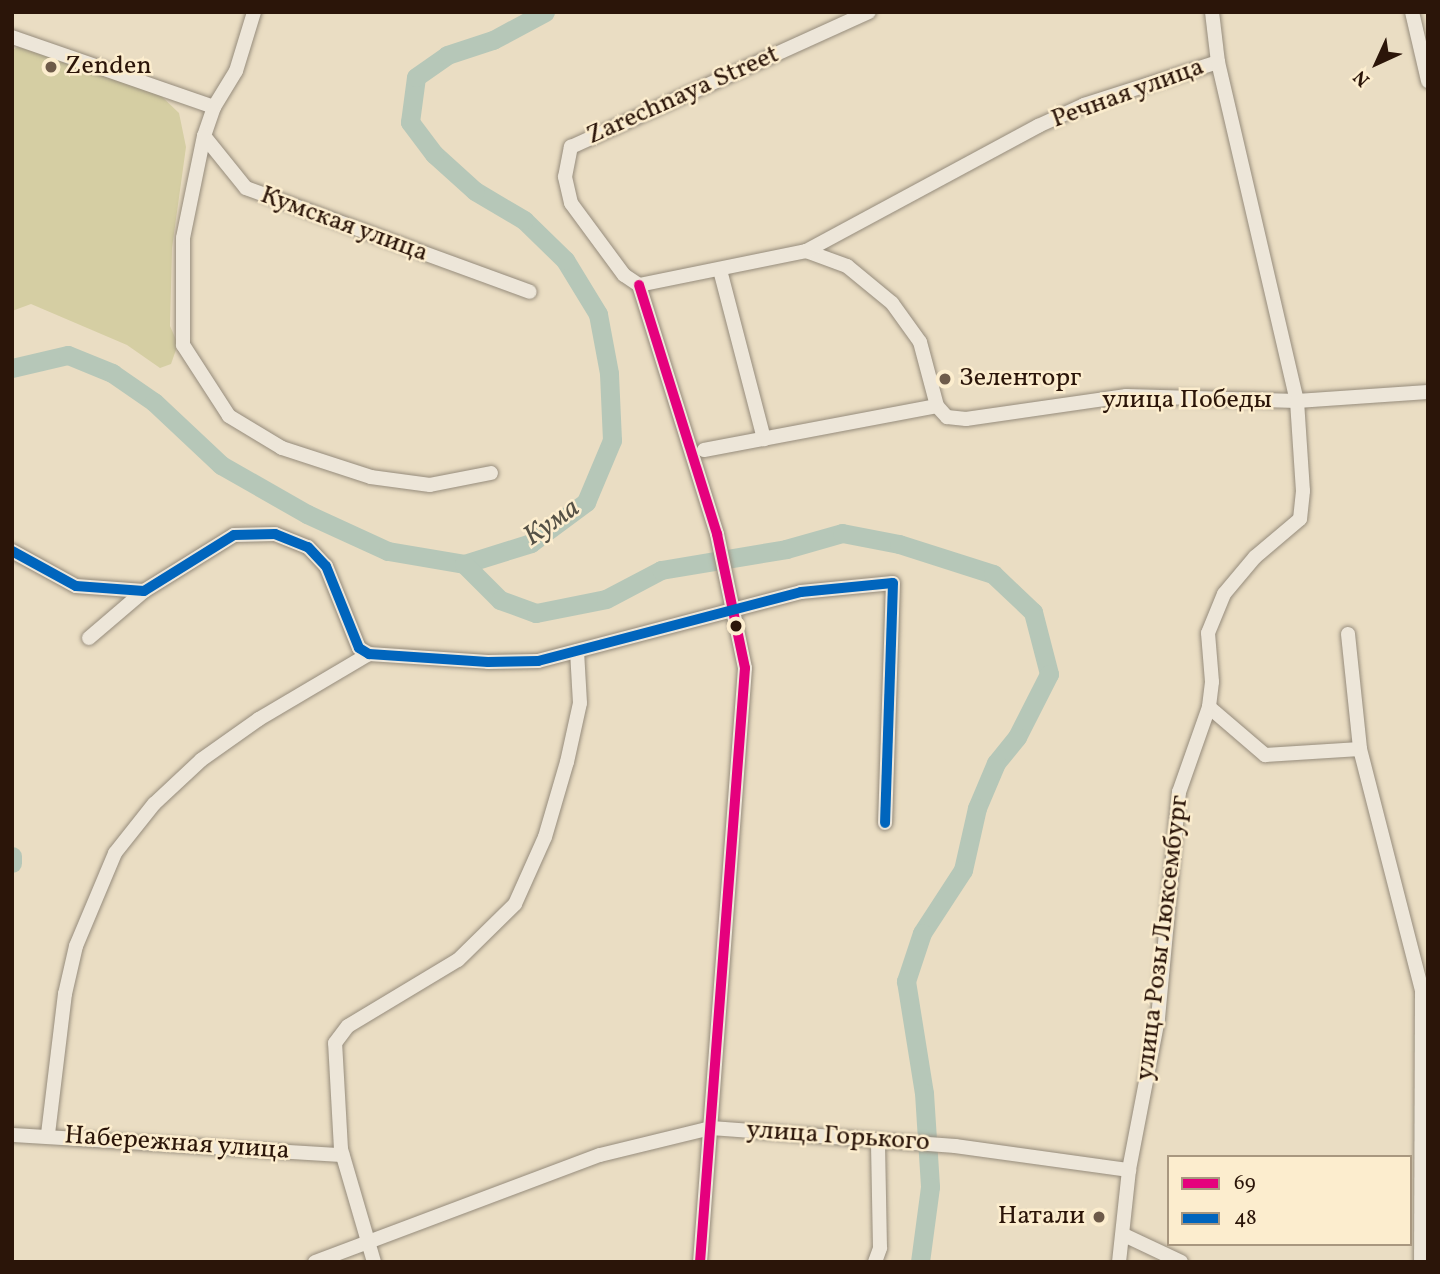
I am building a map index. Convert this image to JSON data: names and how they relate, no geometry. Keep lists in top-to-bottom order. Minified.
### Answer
{"streets":{"street":["Речная улица","Zarechnaya Street","Кумская улица","улица Победы","улица Розы Люксембург","улица Горького","Набережная улица"]},"crossings":[["Речная улица","Zarechnaya Street"],["Речная улица","улица Победы"],["Речная улица","улица Розы Люксембург"],["улица Победы","улица Розы Люксембург"],["улица Розы Люксембург","улица Горького"]],"water":["Кума"],"places":["Zenden","Зеленторг","Натали"],"lines":["transit line 69","transit line 48"],"legend":["69","48"],"north":"bottom left"}
